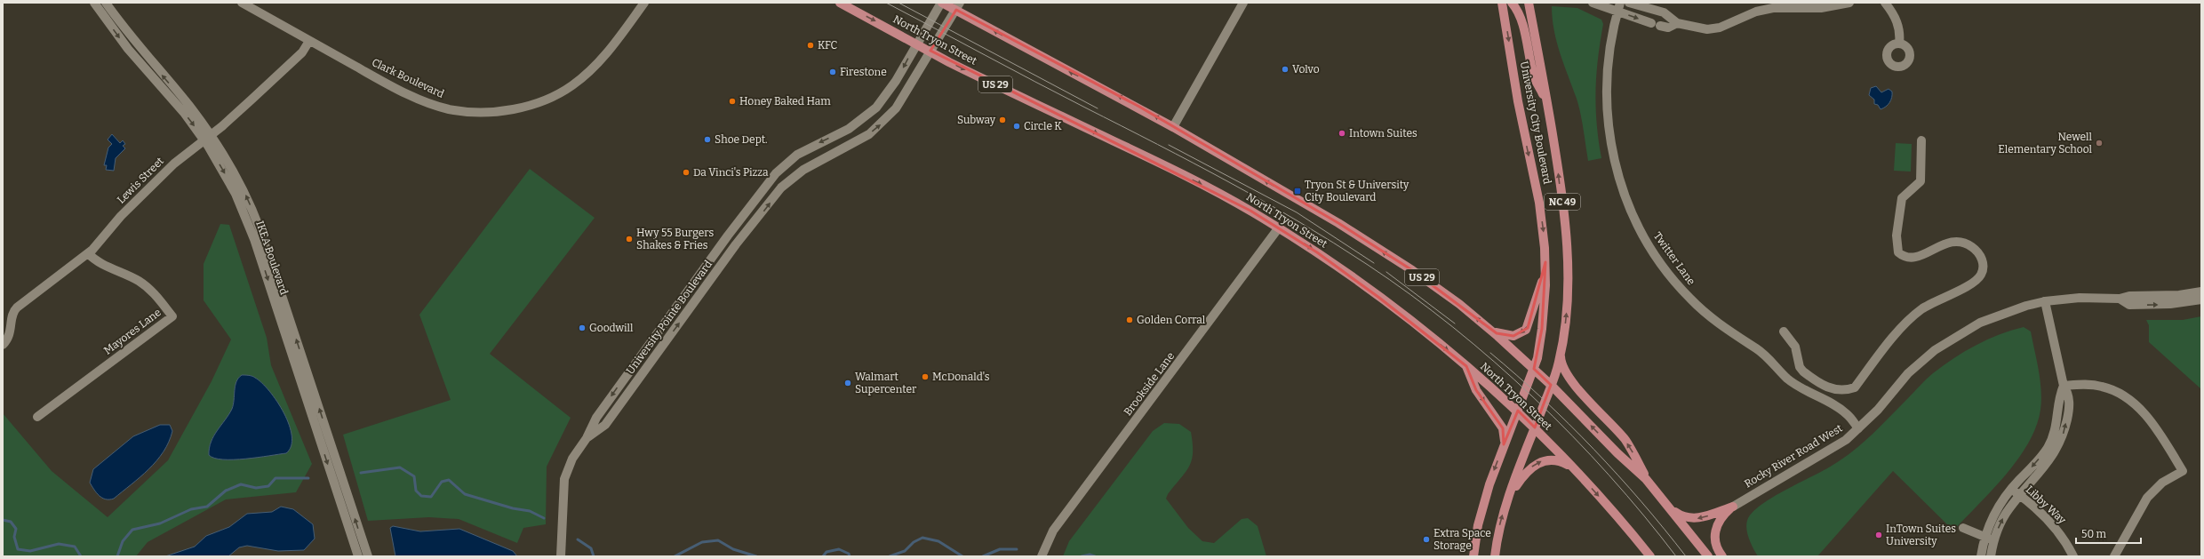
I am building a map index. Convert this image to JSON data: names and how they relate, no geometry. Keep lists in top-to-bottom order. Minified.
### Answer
{"streets":{"main road":["North Tryon Street","US 29","University City Boulevard","NC 49"],"street":["Clark Boulevard","Lewis Street","IKEA Boulevard","Twitter Lane","University Pointe Boulevard","Mayores Lane","Brookside Lane","Rocky River Road West","Libby Way"]},"crossings":[["North Tryon Street","University City Boulevard"],["North Tryon Street","NC 49"],["North Tryon Street","University Pointe Boulevard"],["North Tryon Street","Brookside Lane"],["Clark Boulevard","Lewis Street"],["University City Boulevard","NC 49"],["Lewis Street","IKEA Boulevard"],["Lewis Street","Mayores Lane"],["Twitter Lane","Rocky River Road West"]],"places":{"other":["KFC","Volvo","Firestone","Honey Baked Ham","Subway","Circle K","Intown Suites","Shoe Dept.","Newell Elementary School","Da Vinci's Pizza","Hwy 55 Burgers Shakes & Fries","Golden Corral","Goodwill","McDonald's","Walmart Supercenter","InTown Suites University","Extra Space Storage"],"transit":["Tryon St & University City Boulevard"]},"scale_bar":"50 m"}
